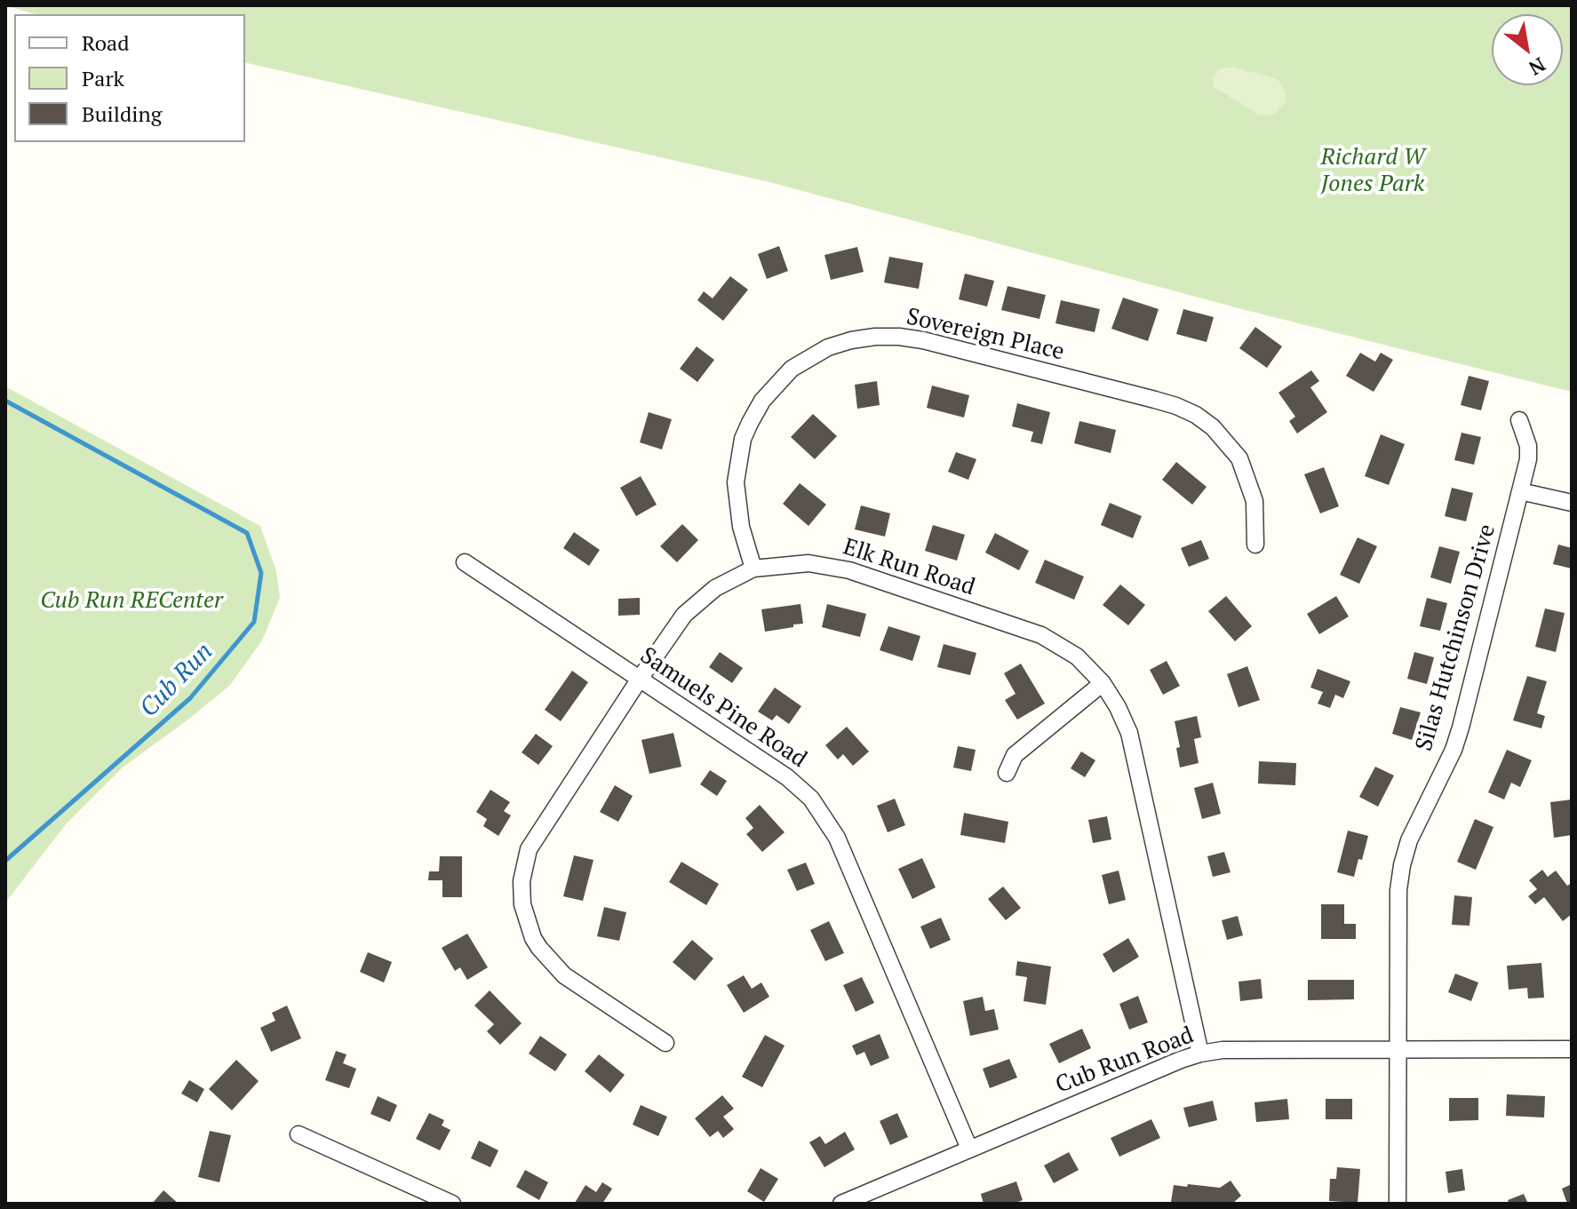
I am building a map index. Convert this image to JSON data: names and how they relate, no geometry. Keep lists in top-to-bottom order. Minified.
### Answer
{"streets":{"street":["Sovereign Place","Elk Run Road","Silas Hutchinson Drive","Samuels Pine Road","Cub Run Road"]},"crossings":[["Sovereign Place","Elk Run Road"],["Elk Run Road","Samuels Pine Road"],["Elk Run Road","Cub Run Road"],["Silas Hutchinson Drive","Cub Run Road"],["Samuels Pine Road","Cub Run Road"]],"water":["Cub Run"],"parks":["Richard W Jones Park","Cub Run RECenter"],"legend":["Road","Park","Building"],"north":"bottom right"}
